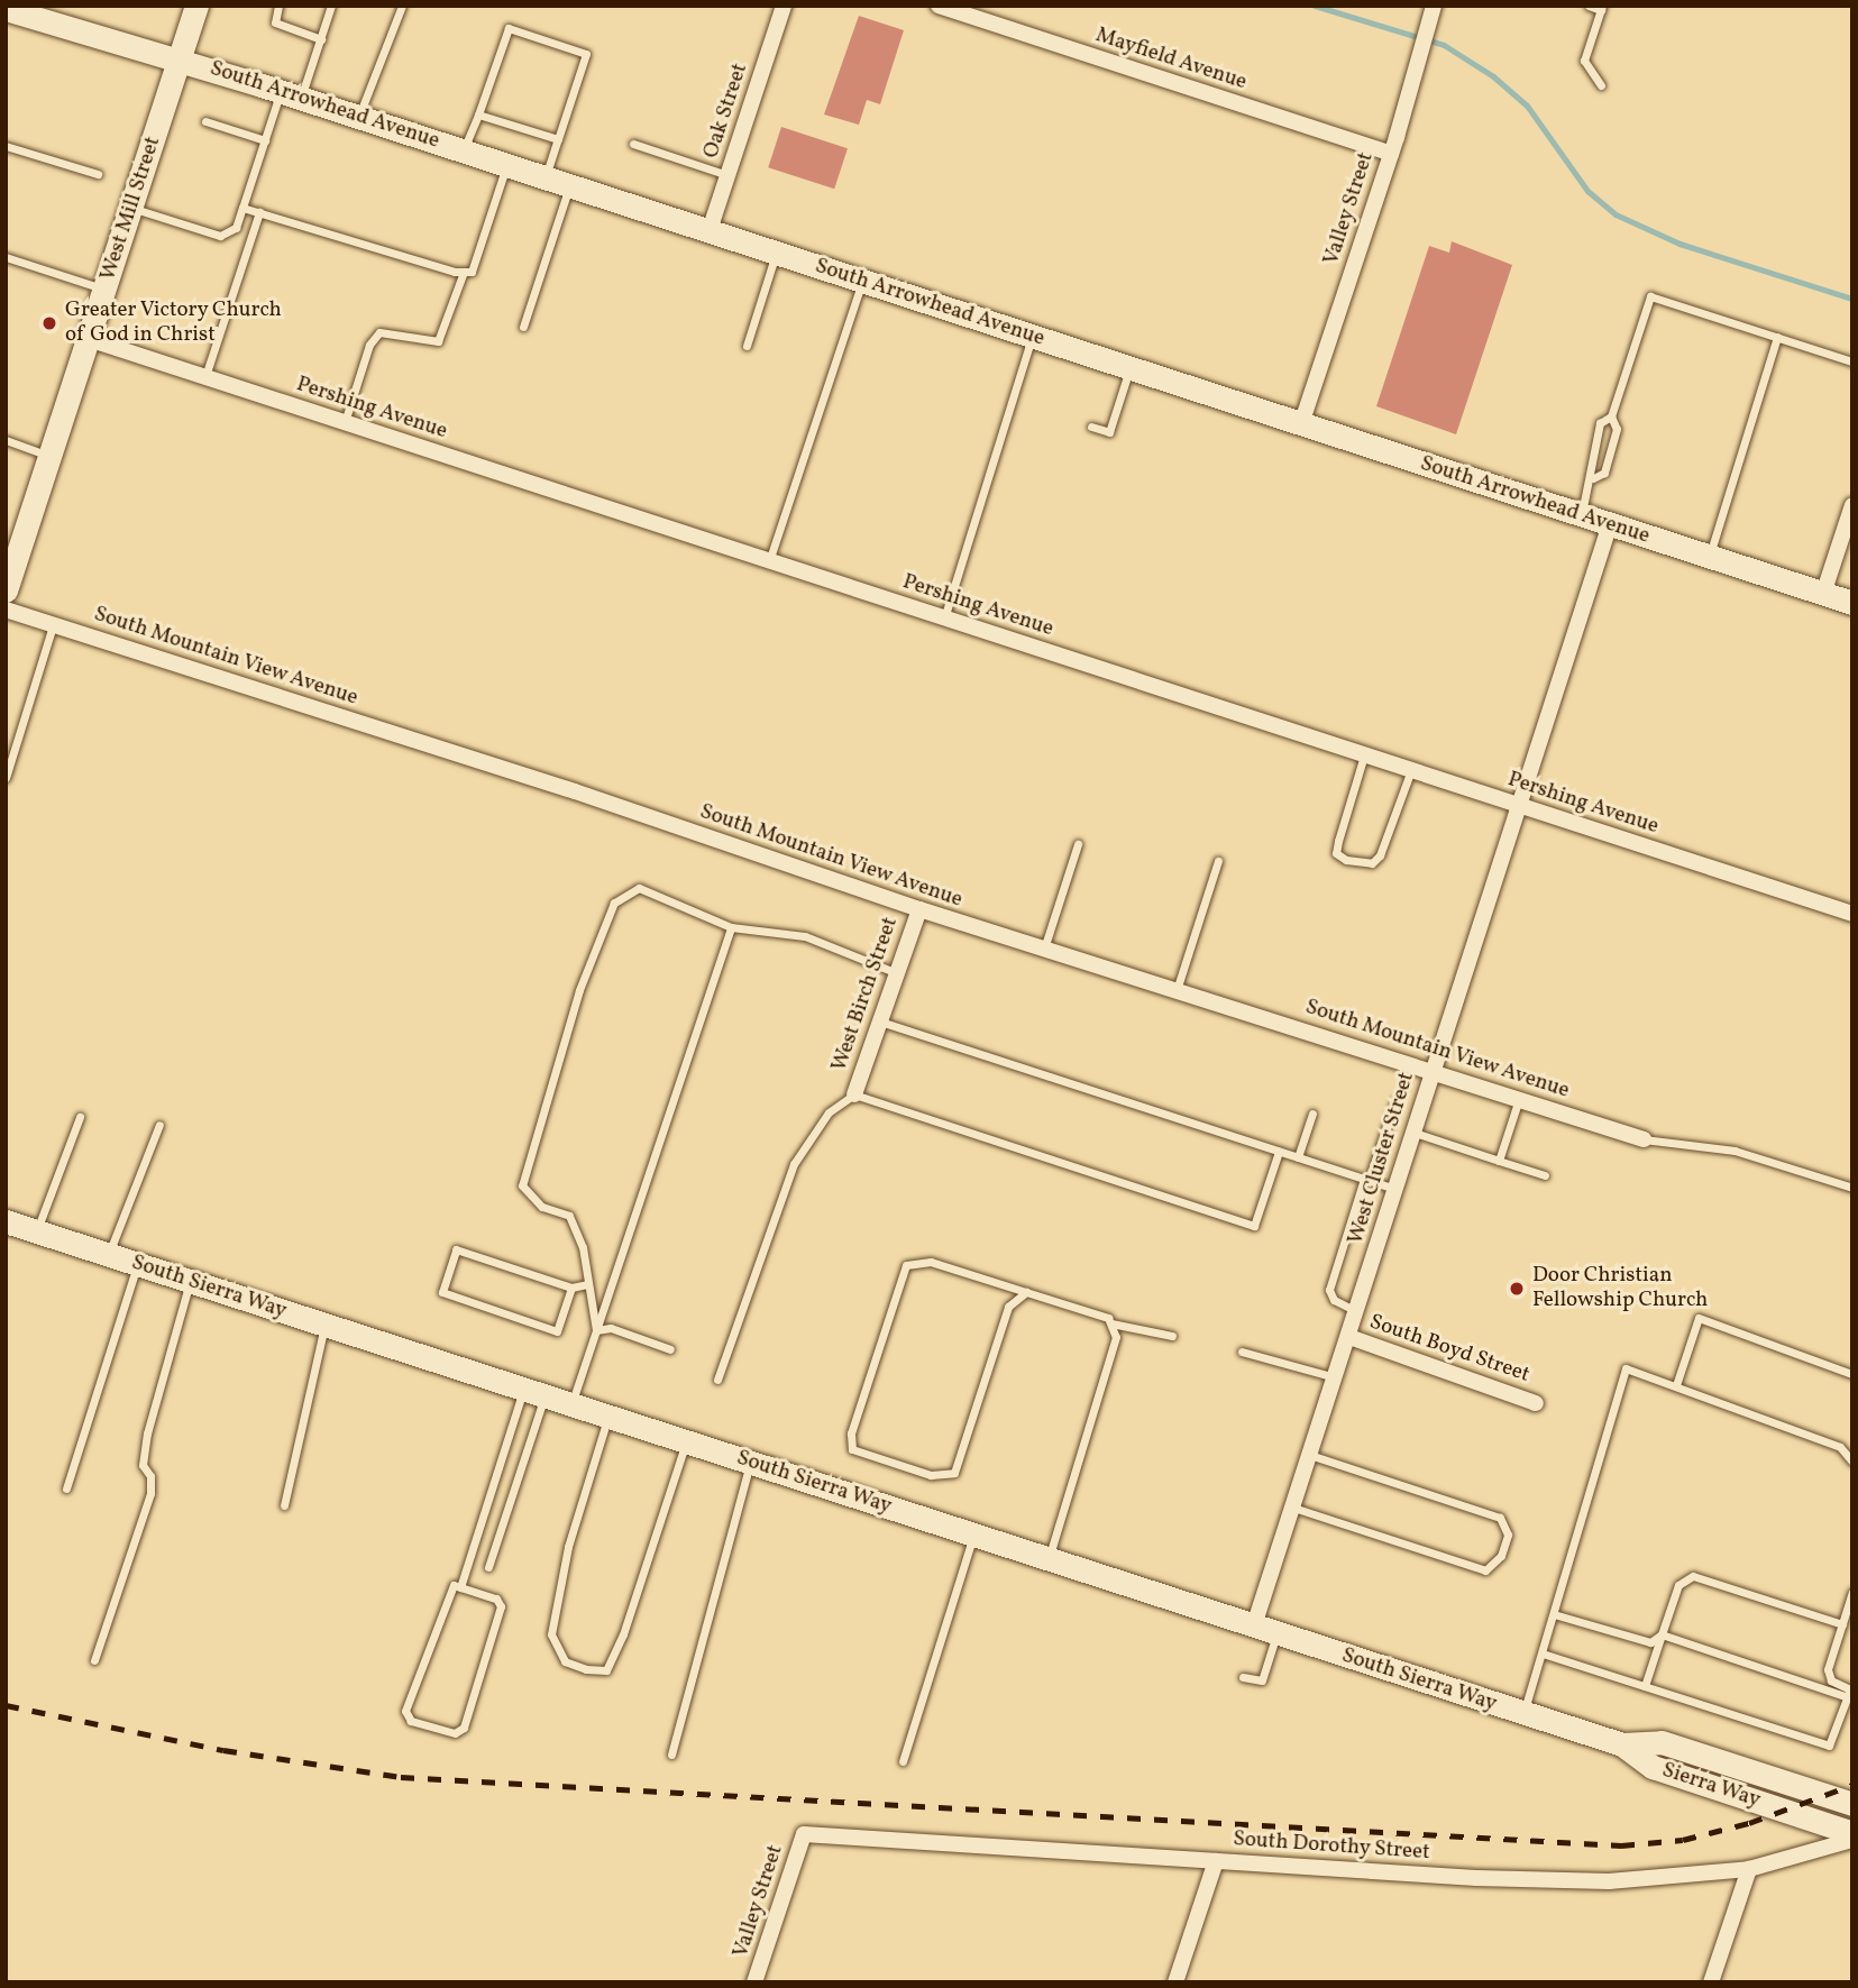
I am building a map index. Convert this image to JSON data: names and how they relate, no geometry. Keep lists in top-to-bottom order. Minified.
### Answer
{"streets":{"main road":["South Arrowhead Avenue","West Mill Street","South Sierra Way","Sierra Way"],"street":["Mayfield Avenue","Oak Street","Valley Street","Pershing Avenue","South Mountain View Avenue","West Birch Street","West Cluster Street","South Boyd Street","South Dorothy Street"]},"crossings":[["Mayfield Avenue","Valley Street"],["South Arrowhead Avenue","Oak Street"],["South Arrowhead Avenue","West Mill Street"],["South Arrowhead Avenue","Valley Street"],["South Arrowhead Avenue","West Cluster Street"],["West Mill Street","Pershing Avenue"],["Valley Street","South Dorothy Street"],["Pershing Avenue","West Cluster Street"],["South Mountain View Avenue","West Birch Street"],["South Mountain View Avenue","West Cluster Street"],["West Cluster Street","South Sierra Way"],["West Cluster Street","South Boyd Street"],["South Sierra Way","Sierra Way"]],"places":["Greater Victory Church of God in Christ","Door Christian Fellowship Church"]}
